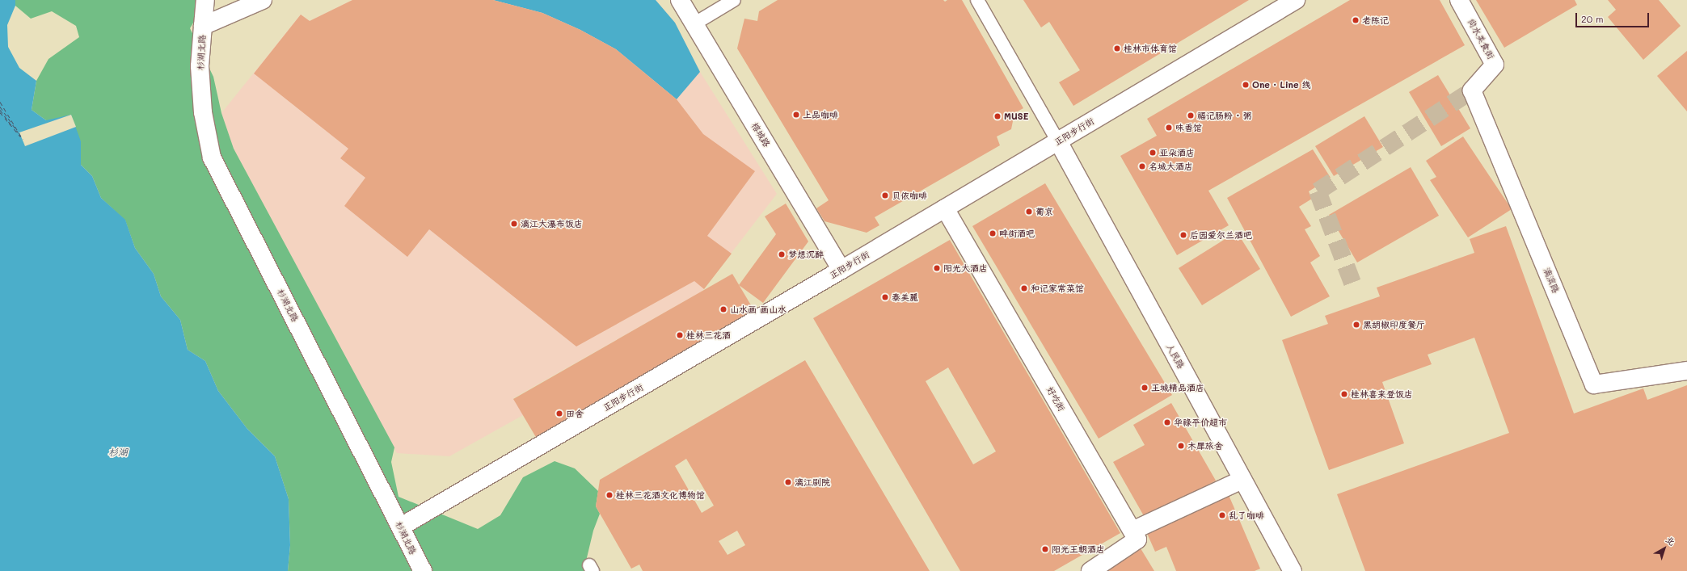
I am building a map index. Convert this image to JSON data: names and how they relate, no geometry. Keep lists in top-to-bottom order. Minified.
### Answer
{"streets":{"street":["尚水美食街","杉湖北路","正阳步行街","榕城路","漓滨路","人民路","好吃街"]},"crossings":[["尚水美食街","漓滨路"],["杉湖北路","正阳步行街"],["正阳步行街","榕城路"],["正阳步行街","人民路"],["正阳步行街","好吃街"]],"water":["杉湖"],"places":["老陈记","桂林市体育馆","One · Line 线","上品咖啡","福记肠粉 · 粥","MUSE","味香馆","亚朵酒店","名城大酒店","贝依咖啡","葡京","漓江大瀑布饭店","畔街酒吧","后园爱尔兰酒吧","梦想沉醉","阳光大酒店","和记家常菜馆","泰美麗","山水画 画山水","黑胡椒印度餐厅","桂林三花酒","王城精品酒店","桂林喜来登饭店","田舍","华禄平价超市","木犀旅舍","漓江剧院","桂林三花酒文化博物馆","乱了咖啡","阳光王朝酒店"],"scale_bar":"20 m","north":"top right"}
